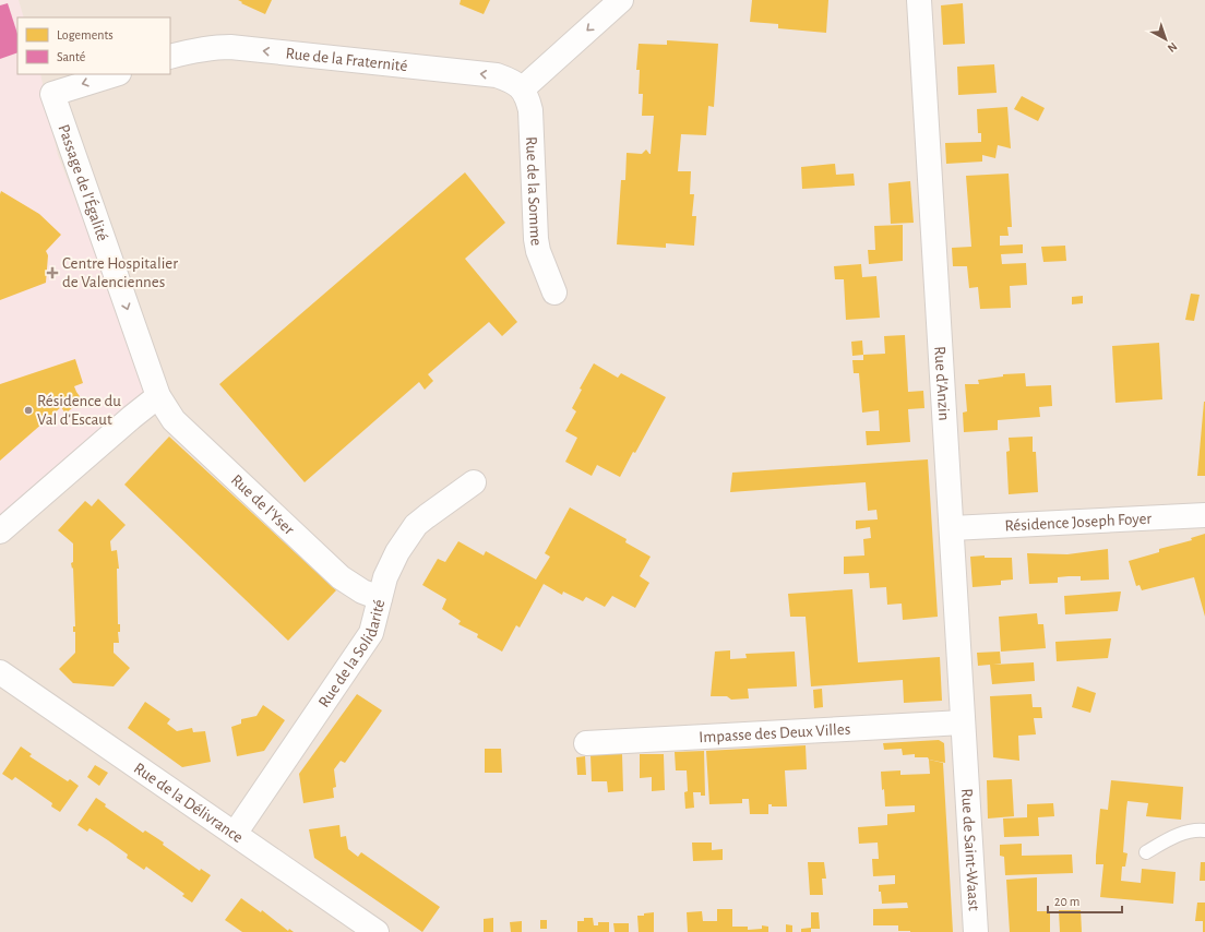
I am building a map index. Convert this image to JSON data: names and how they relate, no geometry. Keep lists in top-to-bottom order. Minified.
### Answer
{"streets":{"street":["Rue de la Fraternité","Passage de l'Égalité","Rue de la Somme","Rue d'Anzin","Rue de l'Yser","Résidence Joseph Foyer","Rue de la Solidarité","Impasse des Deux Villes","Rue de la Délivrance","Rue de Saint-Waast"]},"crossings":[["Rue de la Fraternité","Rue de la Somme"],["Passage de l'Égalité","Rue de l'Yser"],["Rue d'Anzin","Résidence Joseph Foyer"],["Rue d'Anzin","Impasse des Deux Villes"],["Rue d'Anzin","Rue de Saint-Waast"],["Rue de l'Yser","Rue de la Solidarité"],["Rue de la Solidarité","Rue de la Délivrance"]],"one_way":["Rue de la Fraternité","Passage de l'Égalité"],"places":{"health":["Centre Hospitalier de Valenciennes"],"other":["Résidence du Val d'Escaut"]},"legend":["Logements","Santé"],"scale_bar":"20 m","north":"bottom right"}
